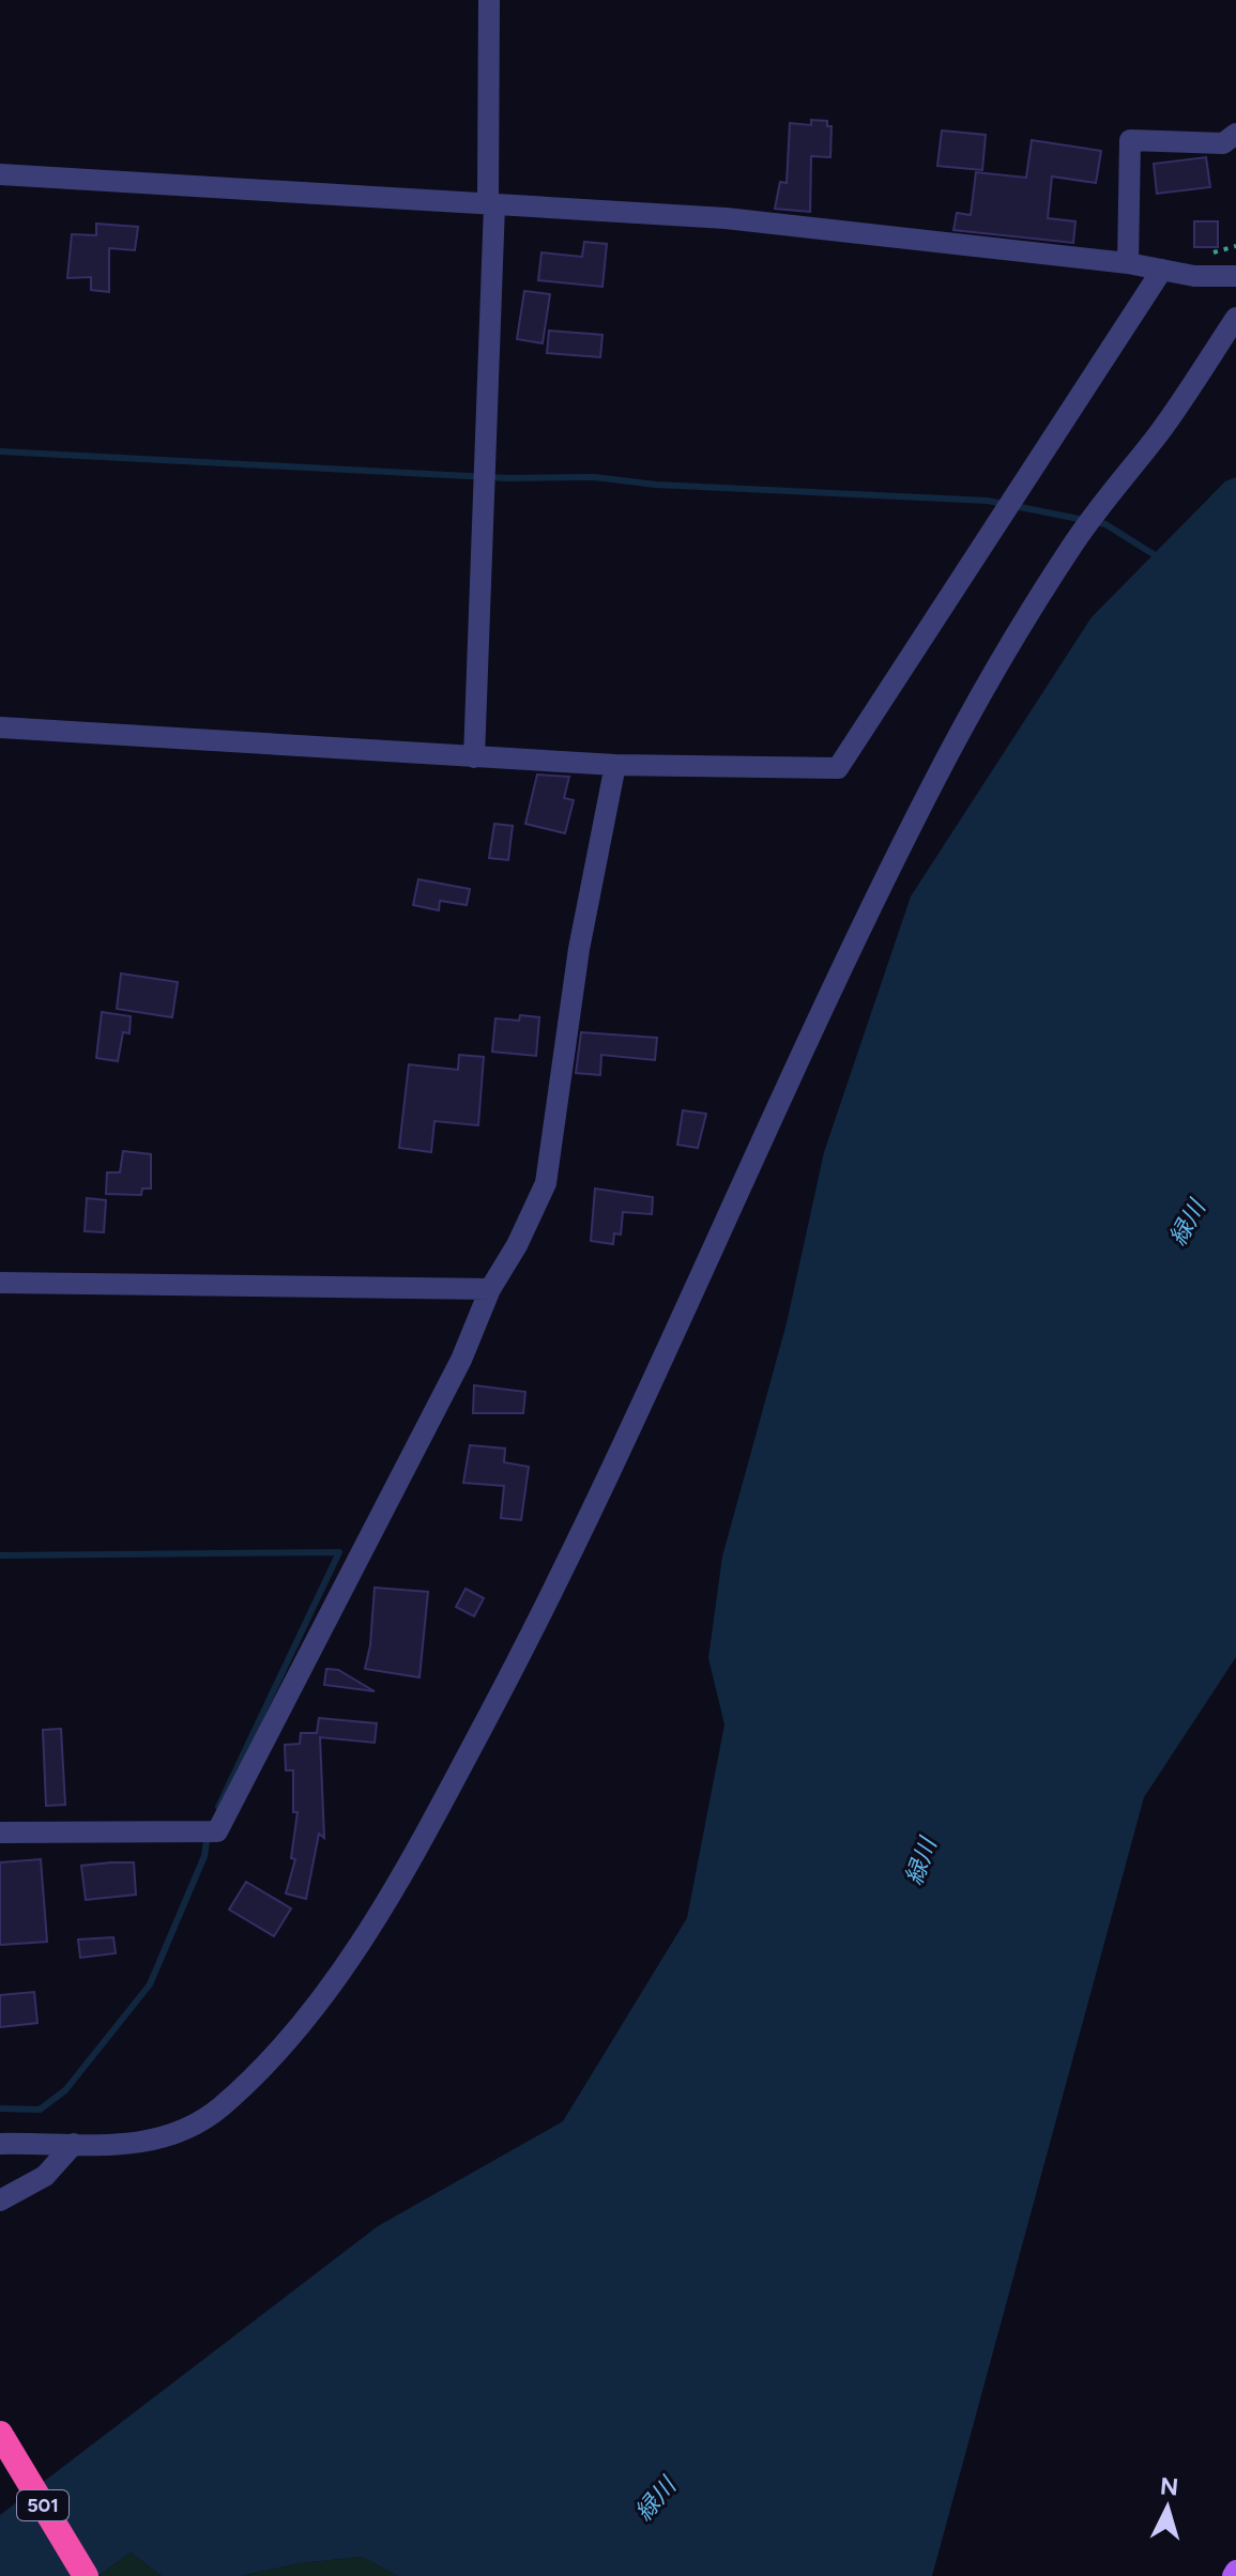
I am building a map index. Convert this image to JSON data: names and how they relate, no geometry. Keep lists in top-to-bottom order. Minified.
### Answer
{"streets":{"highway":["501"]},"water":["緑川"],"north":"top"}
